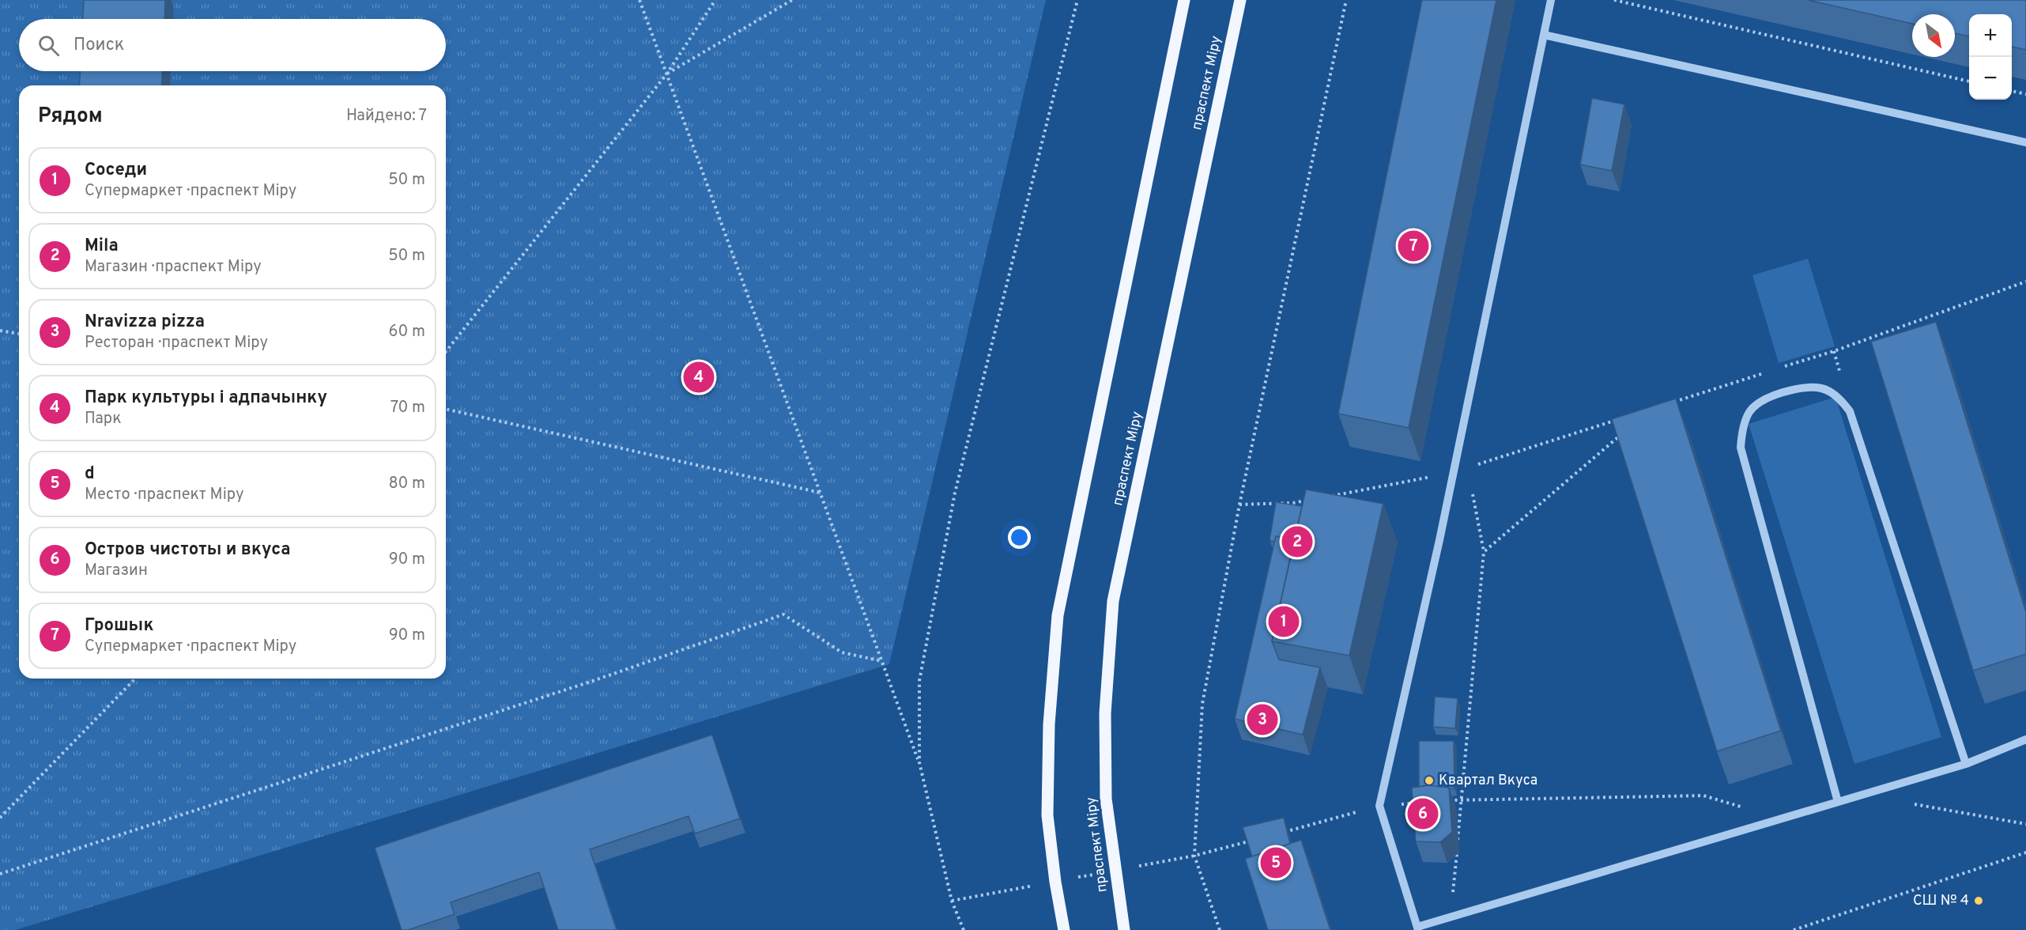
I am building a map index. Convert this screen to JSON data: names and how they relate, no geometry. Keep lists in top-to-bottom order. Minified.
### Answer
{"streets":{"main road":["праспект Міру"]},"places":["Квартал Вкуса","СШ № 4"],"north":"bottom right","page":{"map_buttons":["+","−"],"search":"Поиск","heading":["Рядом","Найдено: 7"],"list":[{"mark":"1","name":"Соседи","note":"Супермаркет · праспект Міру","value":"50 m"},{"mark":"2","name":"Mila","note":"Магазин · праспект Міру","value":"50 m"},{"mark":"3","name":"Nravizza pizza","note":"Ресторан · праспект Міру","value":"60 m"},{"mark":"4","name":"Парк культуры і адпачынку","note":"Парк","value":"70 m"},{"mark":"5","name":"d","note":"Место · праспект Міру","value":"80 m"},{"mark":"6","name":"Остров чистоты и вкуса","note":"Магазин","value":"90 m"},{"mark":"7","name":"Грошык","note":"Супермаркет · праспект Міру","value":"90 m"}],"pins":["7","4","2","1","3","6","5"]}}
